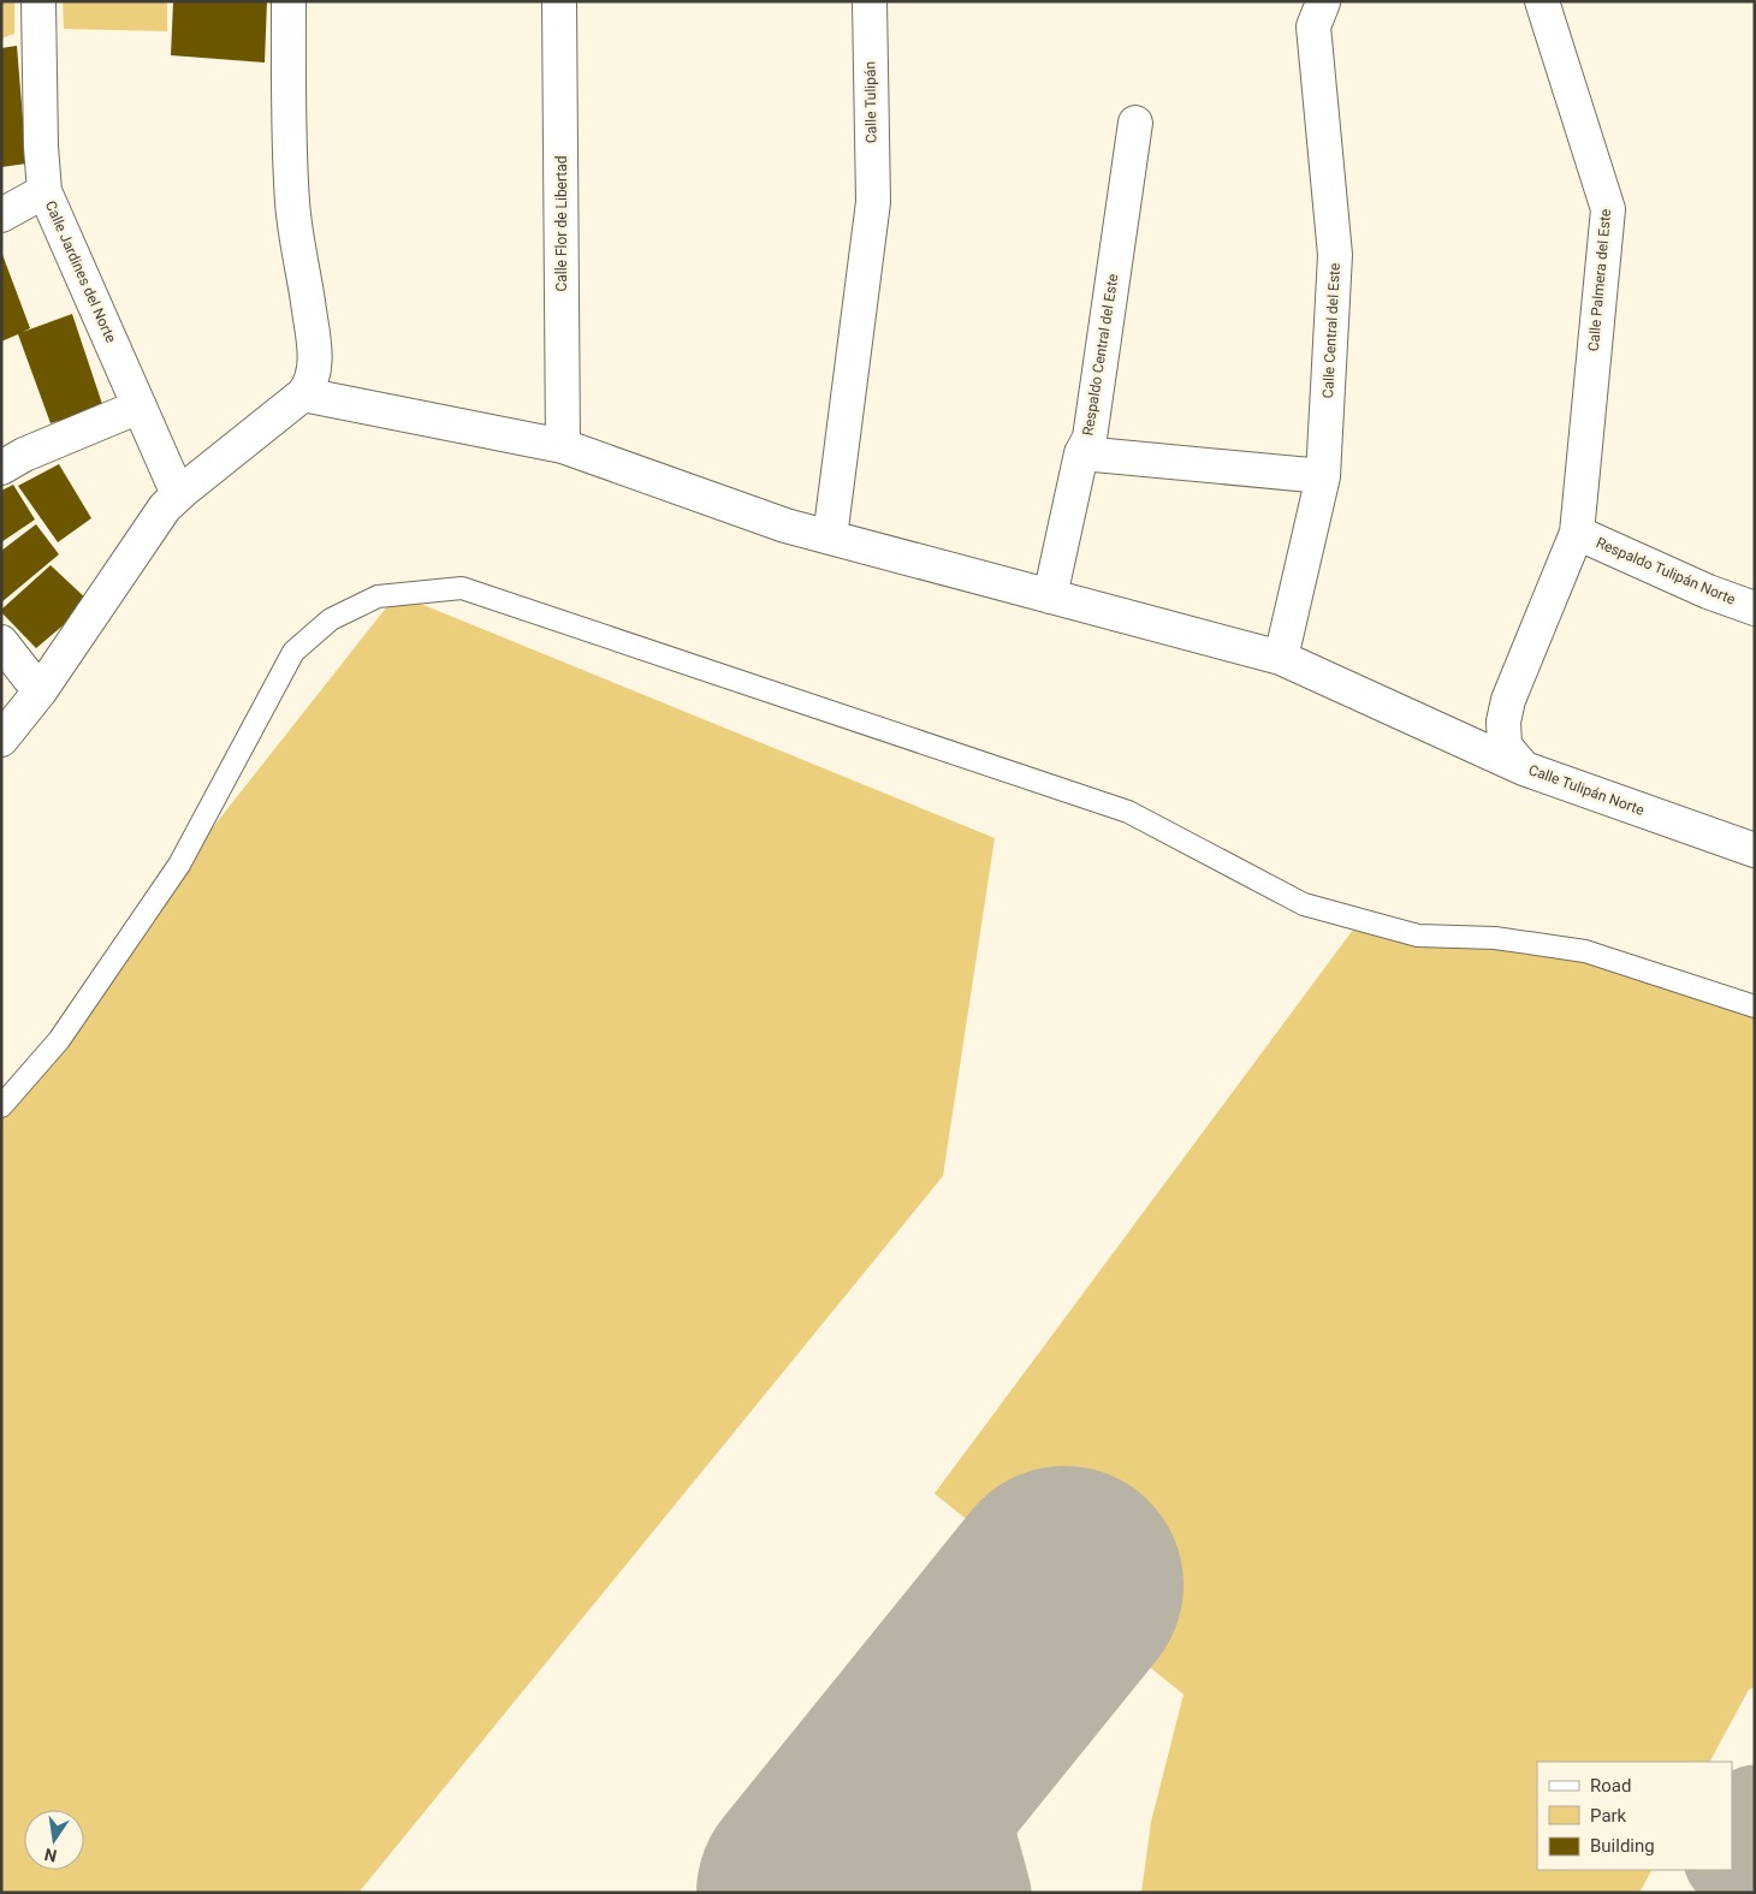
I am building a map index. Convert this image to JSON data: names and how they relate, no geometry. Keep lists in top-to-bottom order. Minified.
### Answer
{"streets":{"street":["Calle Tulipán","Calle Flor de Libertad","Calle Jardines del Norte","Calle Palmera del Este","Calle Central del Este","Respaldo Central del Este","Respaldo Tulipán Norte","Calle Tulipán Norte"]},"crossings":[["Calle Palmera del Este","Respaldo Tulipán Norte"],["Calle Palmera del Este","Calle Tulipán Norte"],["Calle Central del Este","Respaldo Central del Este"],["Respaldo Tulipán Norte","Calle Tulipán Norte"]],"legend":["Road","Park","Building"],"north":"bottom"}
